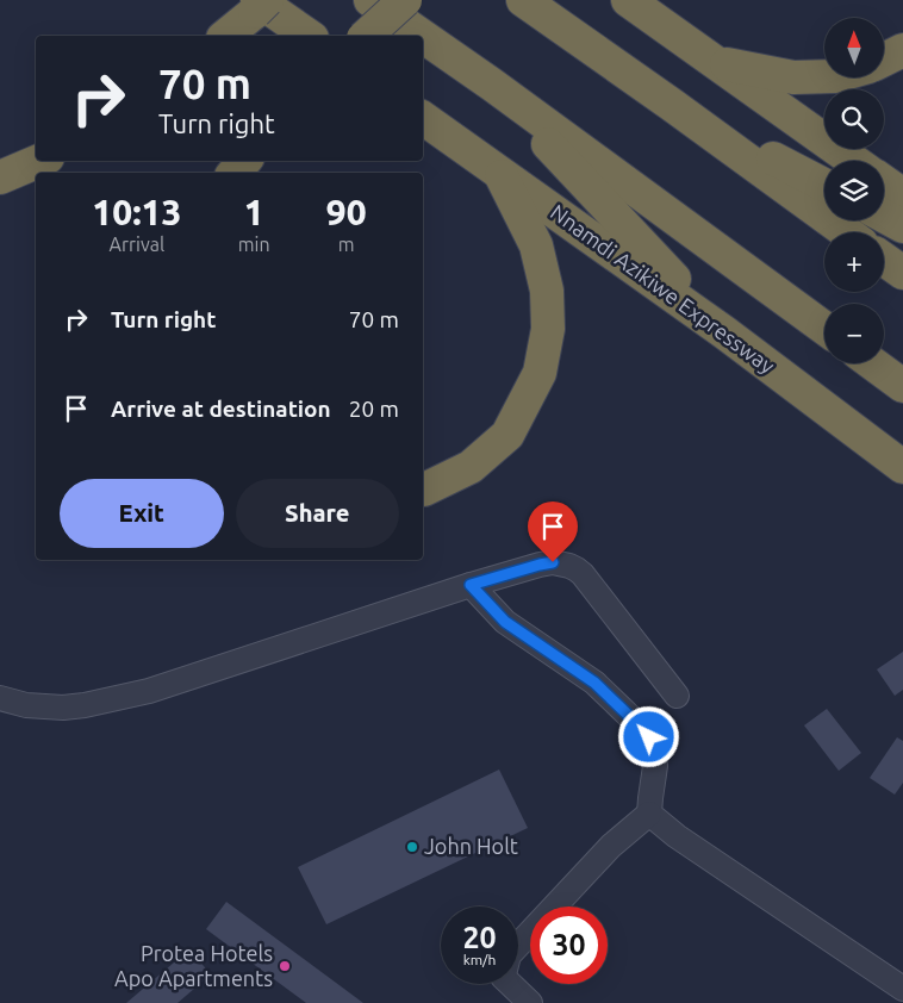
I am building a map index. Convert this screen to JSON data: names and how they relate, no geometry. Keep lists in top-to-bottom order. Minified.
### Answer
{"streets":{"highway":["Nnamdi Azikiwe Expressway"]},"places":["John Holt","Protea Hotels Apo Apartments"],"north":"top","page":{"map_buttons":["+","−"],"turn":["70 m","Turn right"],"eta":["10:13","Arrival","1","min","90","m"],"list":[{"name":"Turn right","value":"70 m"},{"name":"Arrive at destination","value":"20 m"}],"buttons":["Exit","Share"],"speed":"20 km/h","limit":"30"}}
